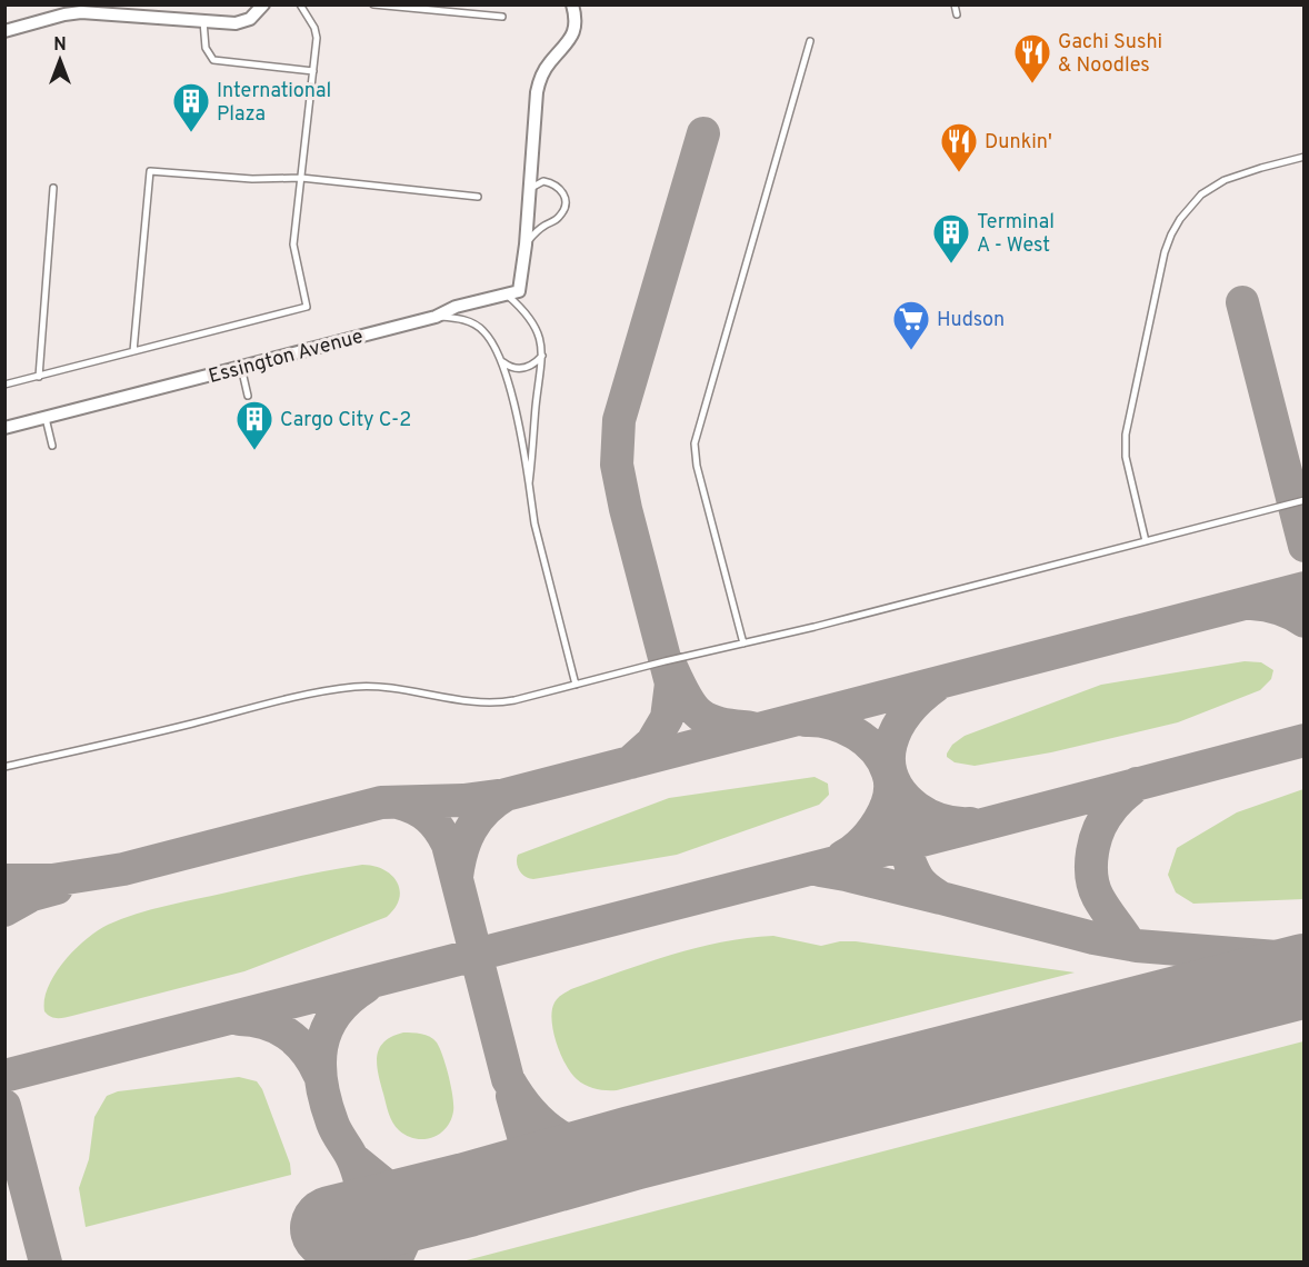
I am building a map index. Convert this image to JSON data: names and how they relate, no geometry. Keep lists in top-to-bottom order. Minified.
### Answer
{"streets":{"street":["Essington Avenue"]},"places":{"restaurant":["Gachi Sushi & Noodles","Dunkin'"],"building":["International Plaza","Terminal A - West","Cargo City C-2"],"supermarket":["Hudson"]},"north":"top"}
